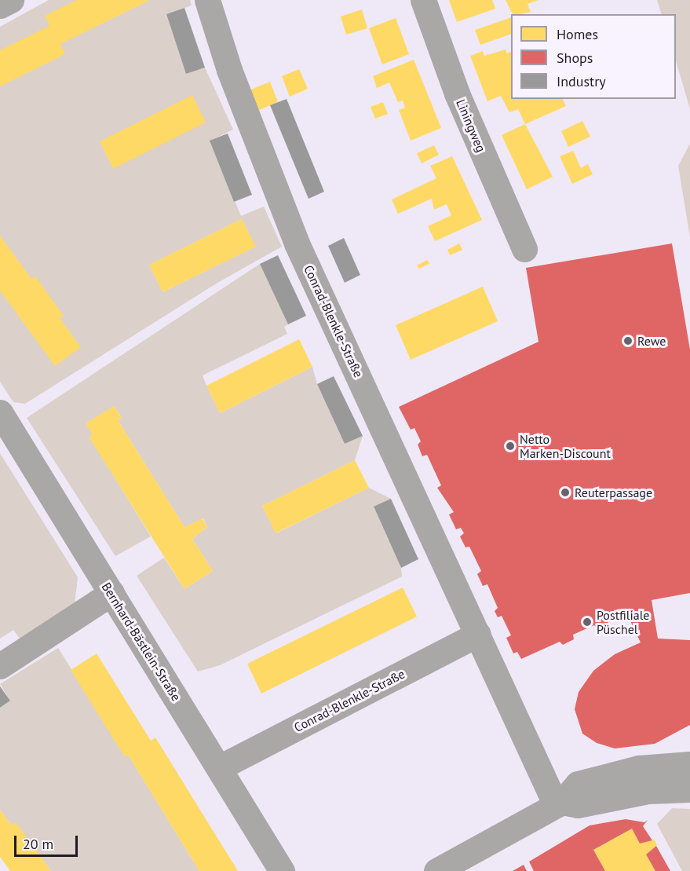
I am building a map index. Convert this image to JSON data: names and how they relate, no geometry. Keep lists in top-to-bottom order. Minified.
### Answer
{"streets":{"street":["Liningweg","Conrad-Blenkle-Straße","Bernhard-Bästlein-Straße"]},"crossings":[["Conrad-Blenkle-Straße","Bernhard-Bästlein-Straße"]],"places":["Rewe","Netto Marken-Discount","Reuterpassage","Postfiliale Püschel"],"legend":["Homes","Shops","Industry"],"scale_bar":"20 m"}
